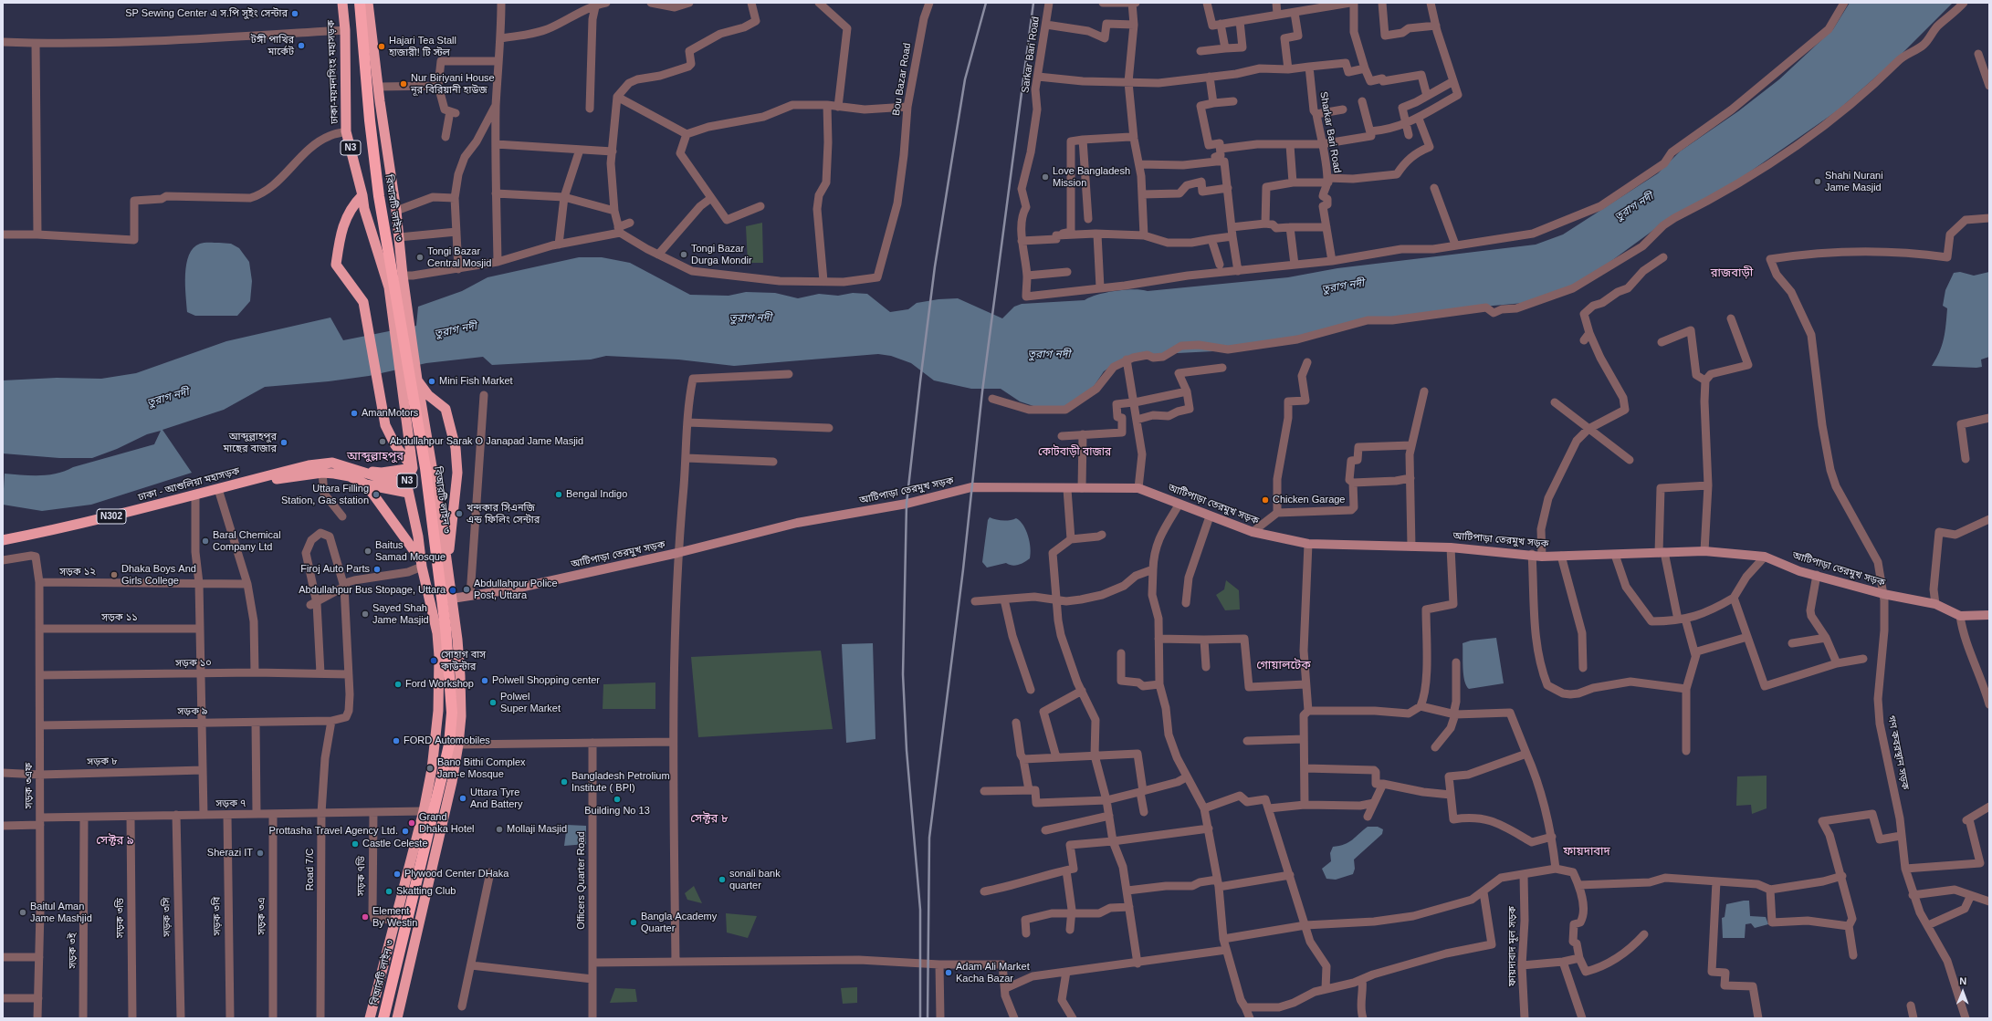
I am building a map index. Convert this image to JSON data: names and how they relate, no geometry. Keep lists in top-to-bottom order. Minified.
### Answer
{"streets":{"highway":["ঢাকা-ময়মনসিংহ মহাসড়ক","N3","বিআরটি লাইন ৩","ঢাকা - আশুলিয়া মহাসড়ক","N302"],"main road":["আটিপাড়া তেরমুখ সড়ক"],"street":["Sarkar Bari Road","Bou Bazar Road","Sharkar Bari Road","সড়ক ১২","সড়ক ১১","সড়ক ১০","সড়ক ৯","গণ কবরস্থান সড়ক","সড়ক ৮","সড়ক ৩এফ","সড়ক ৭","Road 7/C","সড়ক ৭ডি","Officers Quarter Road","সড়ক ৩বি","সড়ক ৩এ","সড়ক ৩সি","সড়ক ৩ডি","ফায়দাবাদ মূল সড়ক","সড়ক ৩ই"]},"crossings":[["ঢাকা-ময়মনসিংহ মহাসড়ক","N3"],["ঢাকা-ময়মনসিংহ মহাসড়ক","বিআরটি লাইন ৩"],["N3","বিআরটি লাইন ৩"],["N3","ঢাকা - আশুলিয়া মহাসড়ক"],["N3","আটিপাড়া তেরমুখ সড়ক"],["N3","N302"],["N3","সড়ক ৭"],["N3","সড়ক ৭ডি"],["ঢাকা - আশুলিয়া মহাসড়ক","N302"],["আটিপাড়া তেরমুখ সড়ক","গণ কবরস্থান সড়ক"],["সড়ক ১২","সড়ক ৩এফ"],["সড়ক ১১","সড়ক ৩এফ"],["সড়ক ১০","সড়ক ৯"],["সড়ক ১০","সড়ক ৩এফ"],["সড়ক ৯","সড়ক ৩এফ"],["সড়ক ৯","Road 7/C"],["সড়ক ৮","সড়ক ৩এফ"],["সড়ক ৩এফ","সড়ক ৭"],["সড়ক ৭","Road 7/C"],["সড়ক ৭","সড়ক ৭ডি"],["সড়ক ৭","সড়ক ৩বি"],["সড়ক ৭","সড়ক ৩এ"],["সড়ক ৭","সড়ক ৩সি"],["সড়ক ৭","সড়ক ৩ডি"],["সড়ক ৭","সড়ক ৩ই"]],"districts":["রাজবাড়ী","কোটবাড়ী বাজার","আব্দুল্লাহপুর","গোয়ালটেক","সেক্টর ৮","সেক্টর ৯","ফায়দাবাদ"],"water":["তুরাগ নদী"],"places":["SP Sewing Center এ স.পি সুইং সেন্টার","টঙ্গী পাখির মার্কেট","Hajari Tea Stall হাজারী! টি স্টল","Nur Biriyani House নূর বিরিয়ানী হাউজ","Love Bangladesh Mission","Shahi Nurani Jame Masjid","Tongi Bazar Durga Mondir","Tongi Bazar Central Mosjid","Mini Fish Market","AmanMotors","Abdullahpur Sarak O Janapad Jame Masjid","আব্দুল্লাহপুর মাছের বাজার","Uttara Filling Station, Gas station","Bengal Indigo","Chicken Garage","খন্দকার সিএনজি এন্ড ফিলিং সেন্টার","Baral Chemical Company Ltd","Baitus Samad Mosque","Firoj Auto Parts","Dhaka Boys And Girls College","Abdullahpur Police Post, Uttara","Abdullahpur Bus Stopage, Uttara","Sayed Shah Jame Masjid","সোহাগ বাস কাউন্টার","Polwell Shopping center","Ford Workshop","Polwel Super Market","FORD Automobiles","Bano Bithi Complex Jam-e Mosque","Bangladesh Petrolium Institute ( BPI)","Uttara Tyre And Battery","Building No 13","Grand Dhaka Hotel","Mollaji Masjid","Prottasha Travel Agency Ltd.","Castle Celeste","Sherazi IT","Plywood Center DHaka","sonali bank quarter","Skatting Club","Baitul Aman Jame Mashjid","Element By Westin","Bangla Academy Quarter","Adam Ali Market Kacha Bazar"],"north":"top"}
